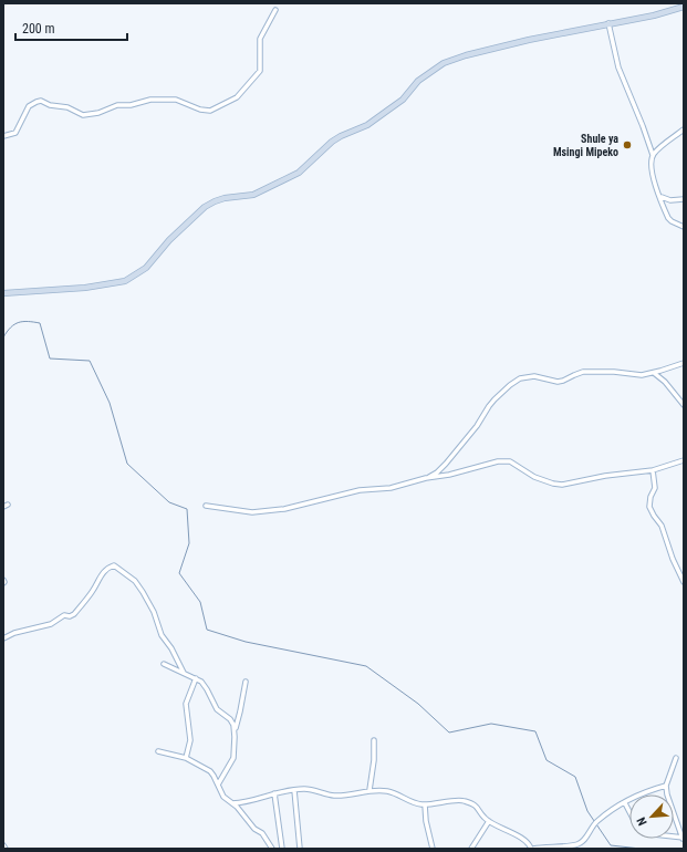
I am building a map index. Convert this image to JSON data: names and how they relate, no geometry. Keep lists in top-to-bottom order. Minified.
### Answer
{"places":["Shule ya Msingi Mipeko"],"scale_bar":"200 m","north":"bottom left"}
